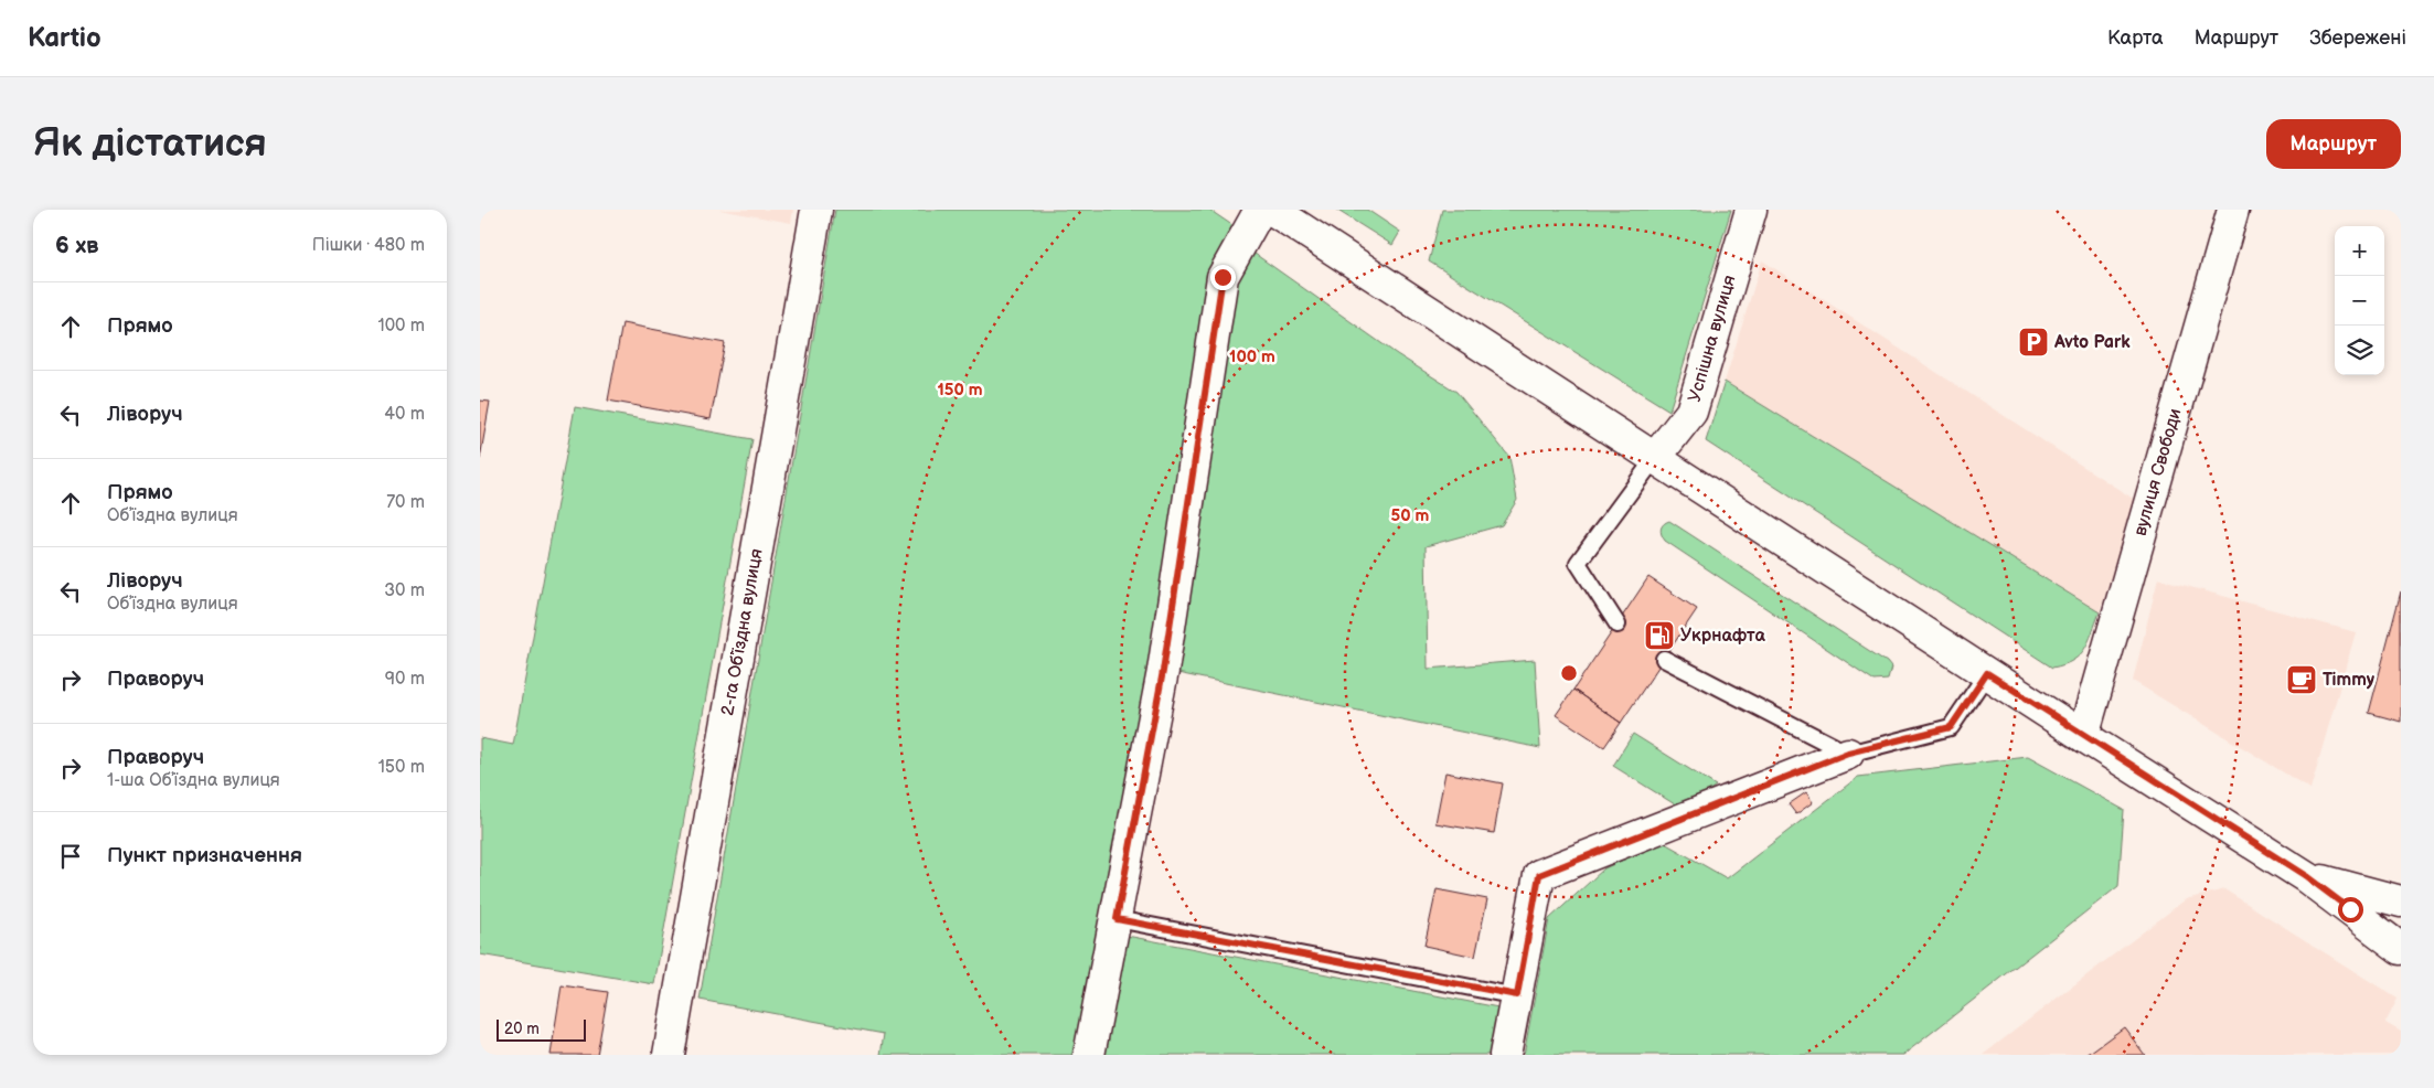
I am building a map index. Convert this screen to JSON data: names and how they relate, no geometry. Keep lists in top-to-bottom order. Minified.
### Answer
{"streets":{"street":["Успішна вулиця","вулиця Свободи","2-га Обʼїздна вулиця"]},"places":{"parking":["Avto Park"],"fuel station":["Укрнафта"],"cafe":["Timmy"]},"scale_bar":"20 m","page":{"header":"Kartio","nav":["Карта","Маршрут","Збережені"],"buttons":"Маршрут","title":"Як дістатися","heading":["6 хв","Пішки · 480 m"],"map_buttons":["+","−"],"list":[["Прямо","100 m"],["Ліворуч","40 m"],["Прямо","Обʼїздна вулиця","70 m"],["Ліворуч","Обʼїздна вулиця","30 m"],["Праворуч","90 m"],["Праворуч","1-ша Обʼїздна вулиця","150 m"],"Пункт призначення"],"scale":"20 m"},"rings":["100 m","150 m","50 m"]}
